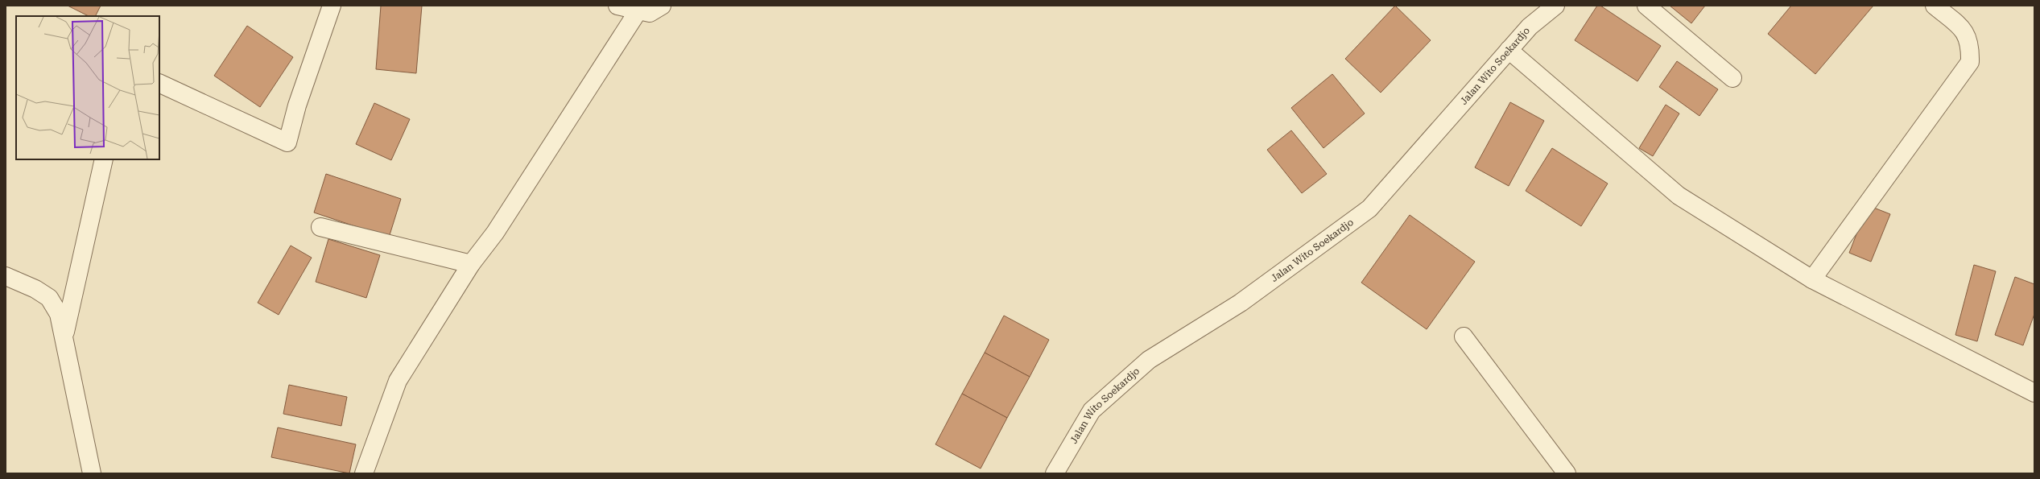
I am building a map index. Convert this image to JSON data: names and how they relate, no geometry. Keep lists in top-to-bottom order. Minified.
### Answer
{"streets":{"street":["Jalan Wito Soekardjo"]}}
